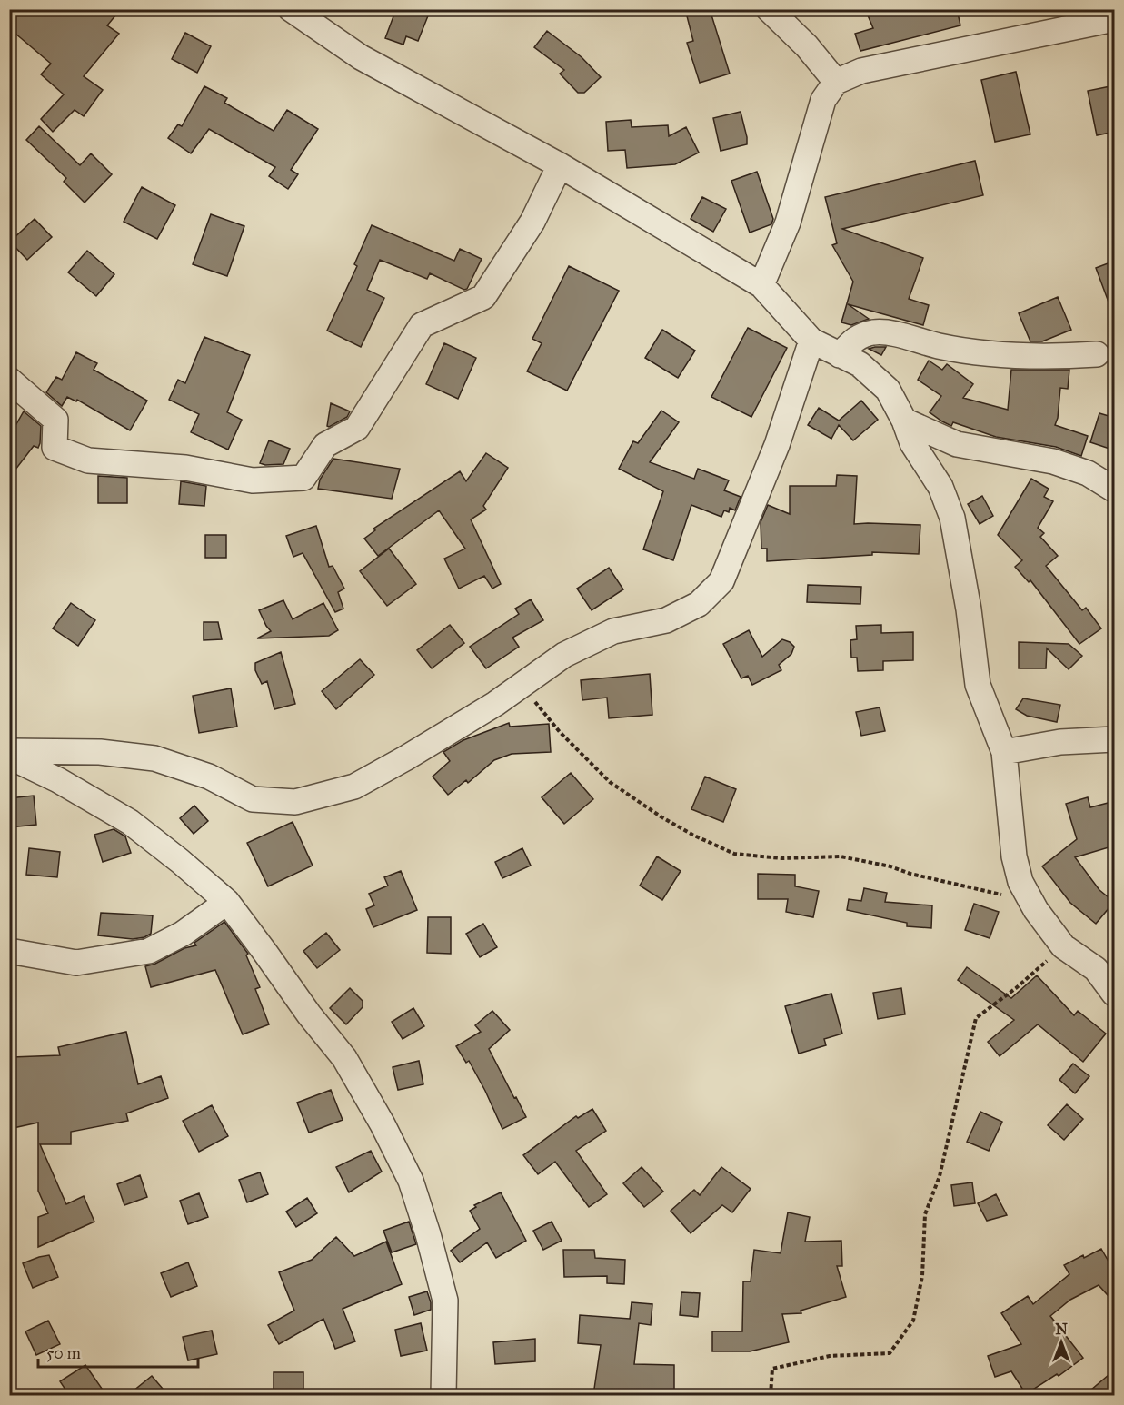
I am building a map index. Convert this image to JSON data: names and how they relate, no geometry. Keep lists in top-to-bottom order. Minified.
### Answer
{"scale_bar":"50 m","north":"top"}
